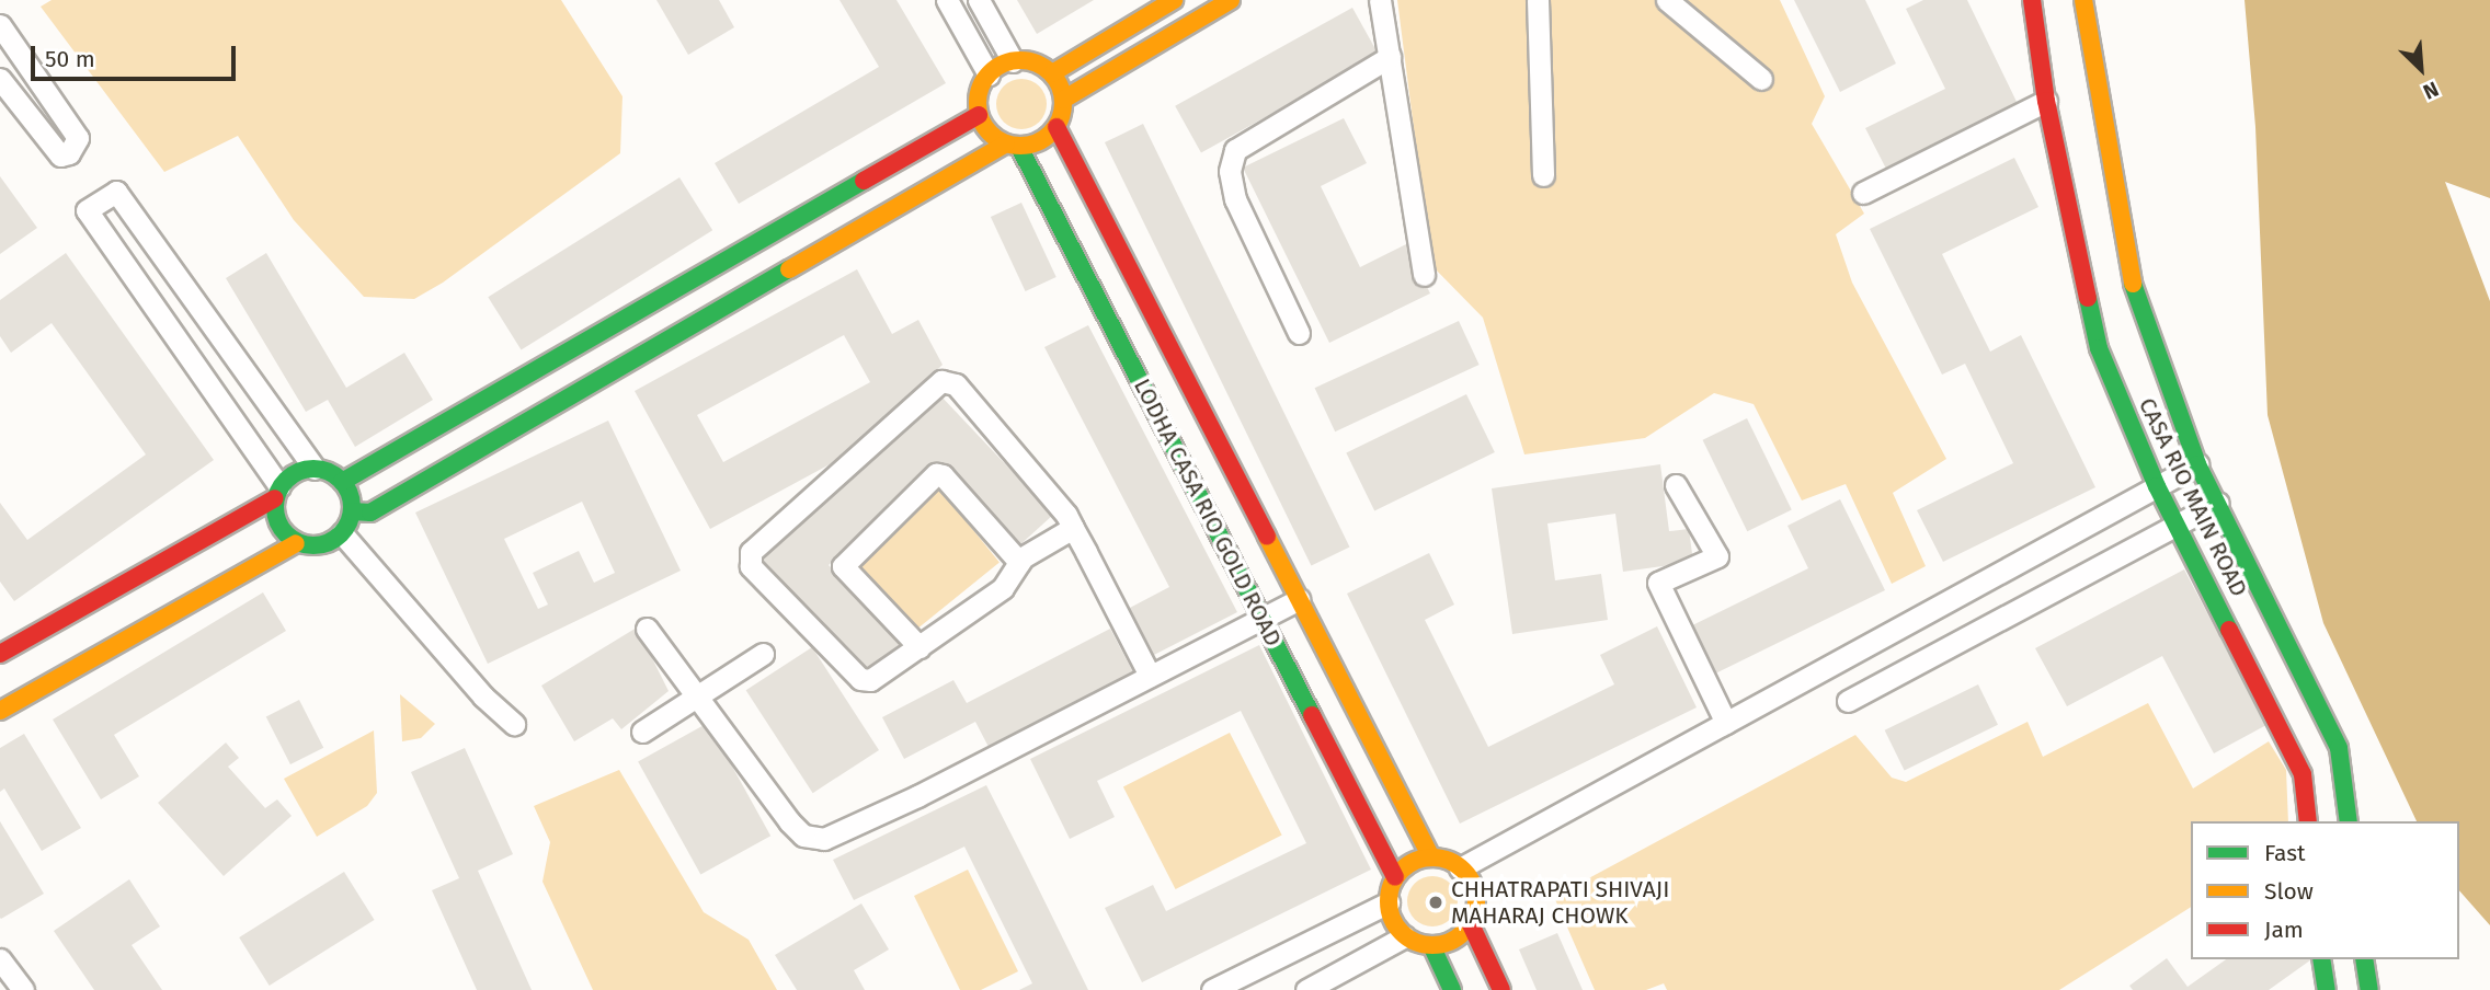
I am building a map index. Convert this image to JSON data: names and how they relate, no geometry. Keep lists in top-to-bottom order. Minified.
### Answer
{"streets":{"street":["CASA RIO MAIN ROAD","LODHA CASA RIO GOLD ROAD"]},"places":["CHHATRAPATI SHIVAJI MAHARAJ CHOWK"],"legend":["Fast","Slow","Jam"],"scale_bar":"50 m","north":"bottom right"}
